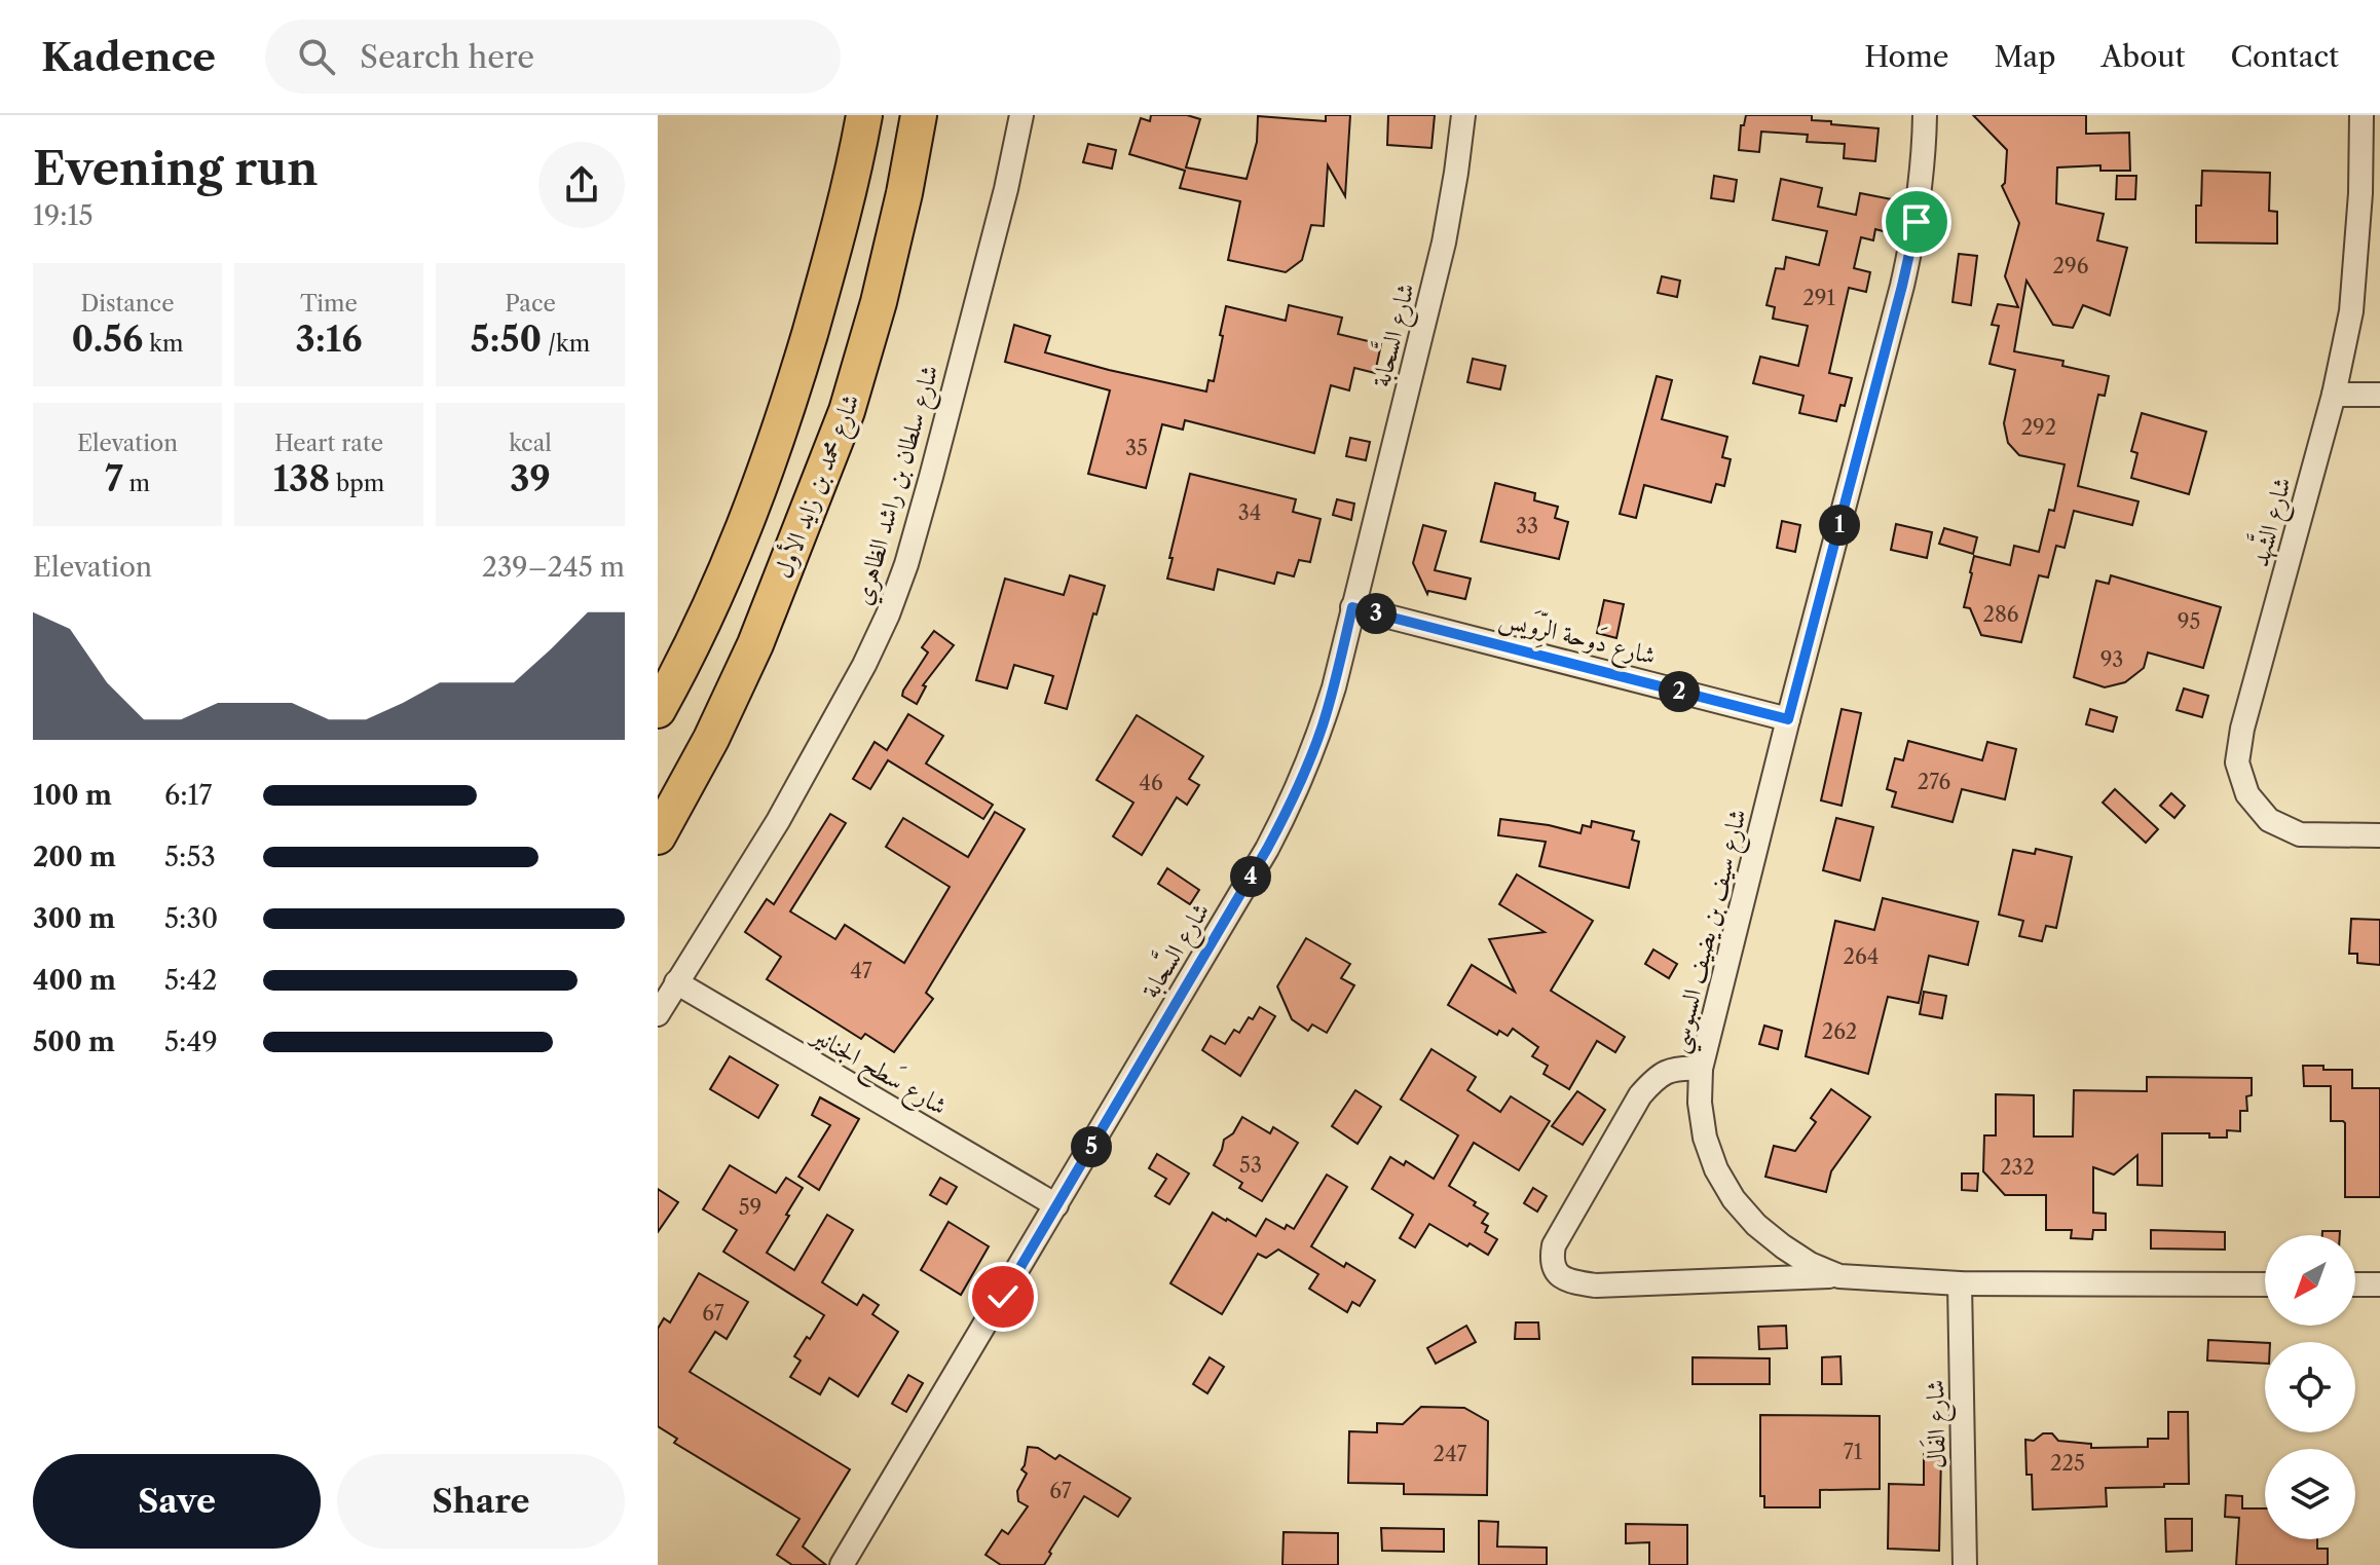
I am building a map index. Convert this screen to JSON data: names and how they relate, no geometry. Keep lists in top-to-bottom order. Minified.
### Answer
{"streets":{"main road":["شارع محمد بن زايد الأول"],"street":["شارع السَّحابة","شارع سلطان بن راشد الظاهري","شارع الشَّهد","شارع دَوحة الرِّوَيس","شارع سيف بن يضيف السبوسي","شارع سَطح الجنانير","شارع الفَال"]},"crossings":[["شارع السَّحابة","شارع دَوحة الرِّوَيس"],["شارع السَّحابة","شارع سَطح الجنانير"],["شارع سلطان بن راشد الظاهري","شارع سَطح الجنانير"],["شارع دَوحة الرِّوَيس","شارع سيف بن يضيف السبوسي"],["شارع سيف بن يضيف السبوسي","شارع الفَال"]],"house_numbers":["296","291","292","35","34","33","286","95","93","276","46","264","47","262","53","232","59","67","71","247","225","67"],"north":"bottom left","page":{"header":"Kadence","search":"Search here","nav":["Home","Map","About","Contact"],"heading":["Evening run","19:15"],"stats":[["Distance","0.56 km"],["Time","3:16"],["Pace","5:50 /km"],["Elevation","7 m"],["Heart rate","138 bpm"],["kcal","39"]],"pins":["1","3","2","4","5"],"chart":["Elevation","239–245 m"],"list":[{"name":"100 m","note":"6:17"},{"name":"200 m","note":"5:53"},{"name":"300 m","note":"5:30"},{"name":"400 m","note":"5:42"},{"name":"500 m","note":"5:49"}],"buttons":["Save","Share"]}}
